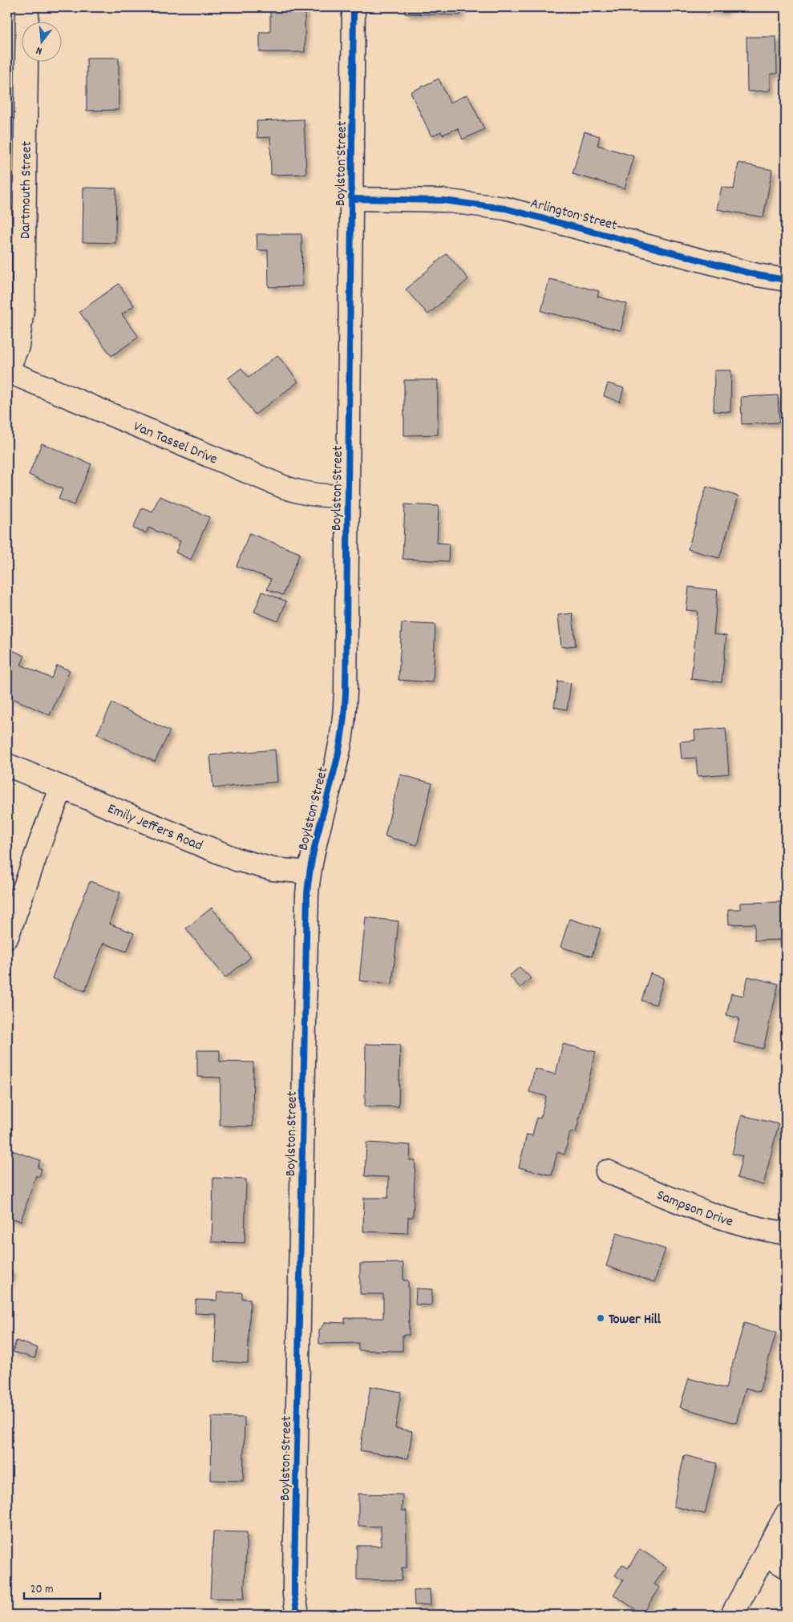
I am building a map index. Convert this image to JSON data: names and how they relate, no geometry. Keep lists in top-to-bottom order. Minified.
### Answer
{"streets":{"street":["Boylston Street","Dartmouth Street","Arlington Street","Van Tassel Drive","Emily Jeffers Road","Sampson Drive"]},"crossings":[["Boylston Street","Arlington Street"],["Boylston Street","Van Tassel Drive"],["Boylston Street","Emily Jeffers Road"],["Dartmouth Street","Van Tassel Drive"]],"places":["Tower Hill"],"scale_bar":"20 m","north":"bottom"}
